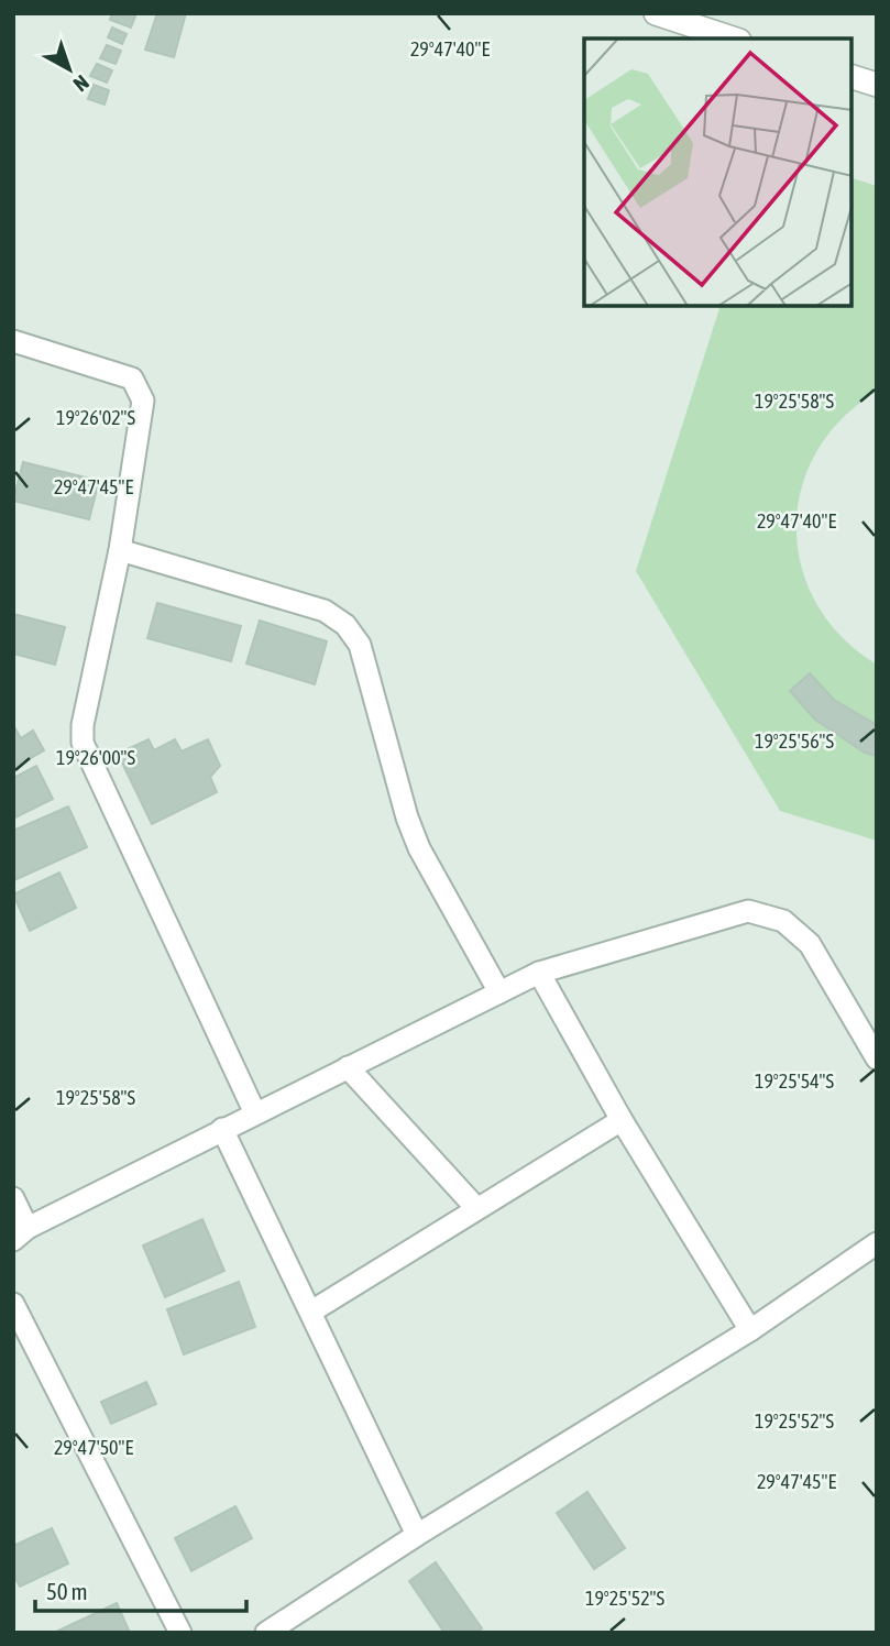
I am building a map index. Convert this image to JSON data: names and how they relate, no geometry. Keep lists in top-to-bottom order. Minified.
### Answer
{"scale_bar":"50 m","north":"bottom right","coordinates":["29°47'40\"E","19°25'58\"S","19°26'02\"S","29°47'45\"E","19°25'56\"S","19°26'00\"S","19°25'54\"S","19°25'52\"S","29°47'50\"E"]}
